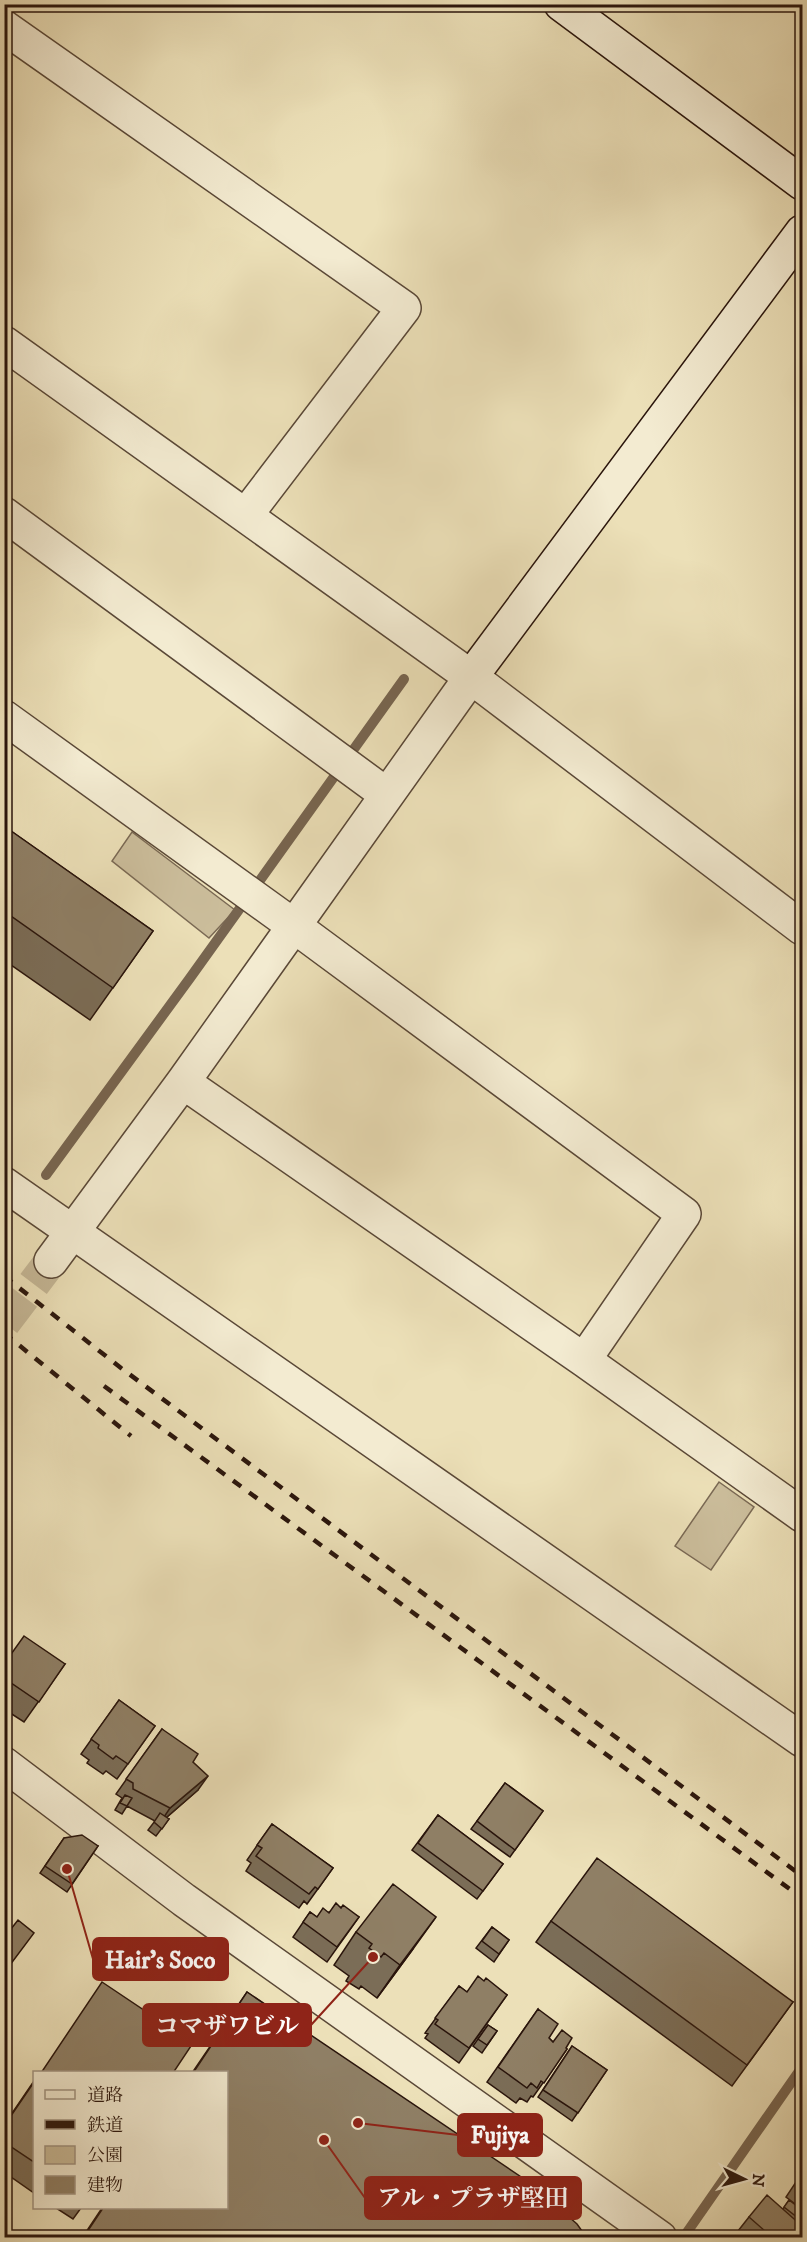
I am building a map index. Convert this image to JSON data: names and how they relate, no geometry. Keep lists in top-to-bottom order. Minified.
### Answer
{"places":["Hair's Soco","コマザワビル","Fujiya","アル・プラザ堅田"],"legend":["道路","鉄道","公園","建物"],"north":"right"}
